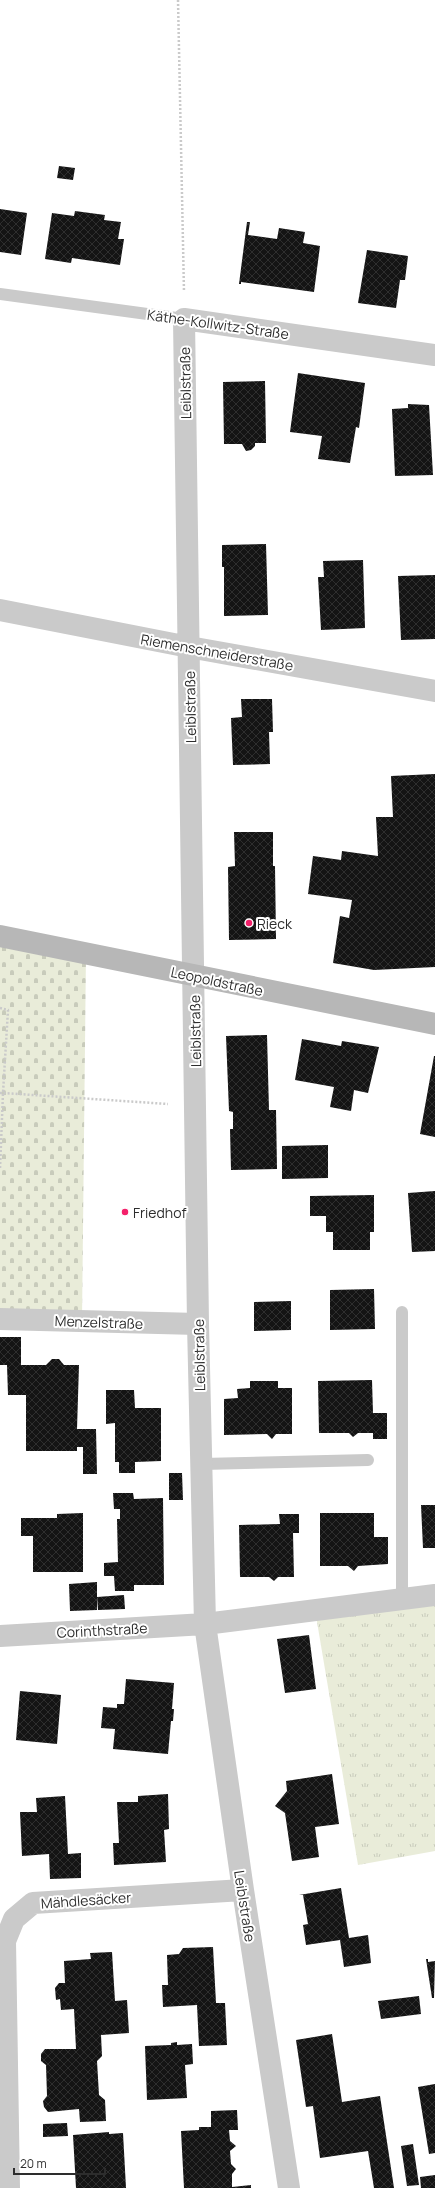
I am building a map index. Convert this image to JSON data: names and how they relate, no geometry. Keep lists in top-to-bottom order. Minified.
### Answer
{"streets":{"street":["Käthe-Kollwitz-Straße","Leiblstraße","Riemenschneiderstraße","Leopoldstraße","Menzelstraße","Corinthstraße","Mähdlesäcker"]},"crossings":[["Käthe-Kollwitz-Straße","Leiblstraße"],["Leiblstraße","Riemenschneiderstraße"],["Leiblstraße","Leopoldstraße"],["Leiblstraße","Menzelstraße"],["Leiblstraße","Corinthstraße"],["Leiblstraße","Mähdlesäcker"]],"places":["Rieck","Friedhof"],"scale_bar":"20 m"}
